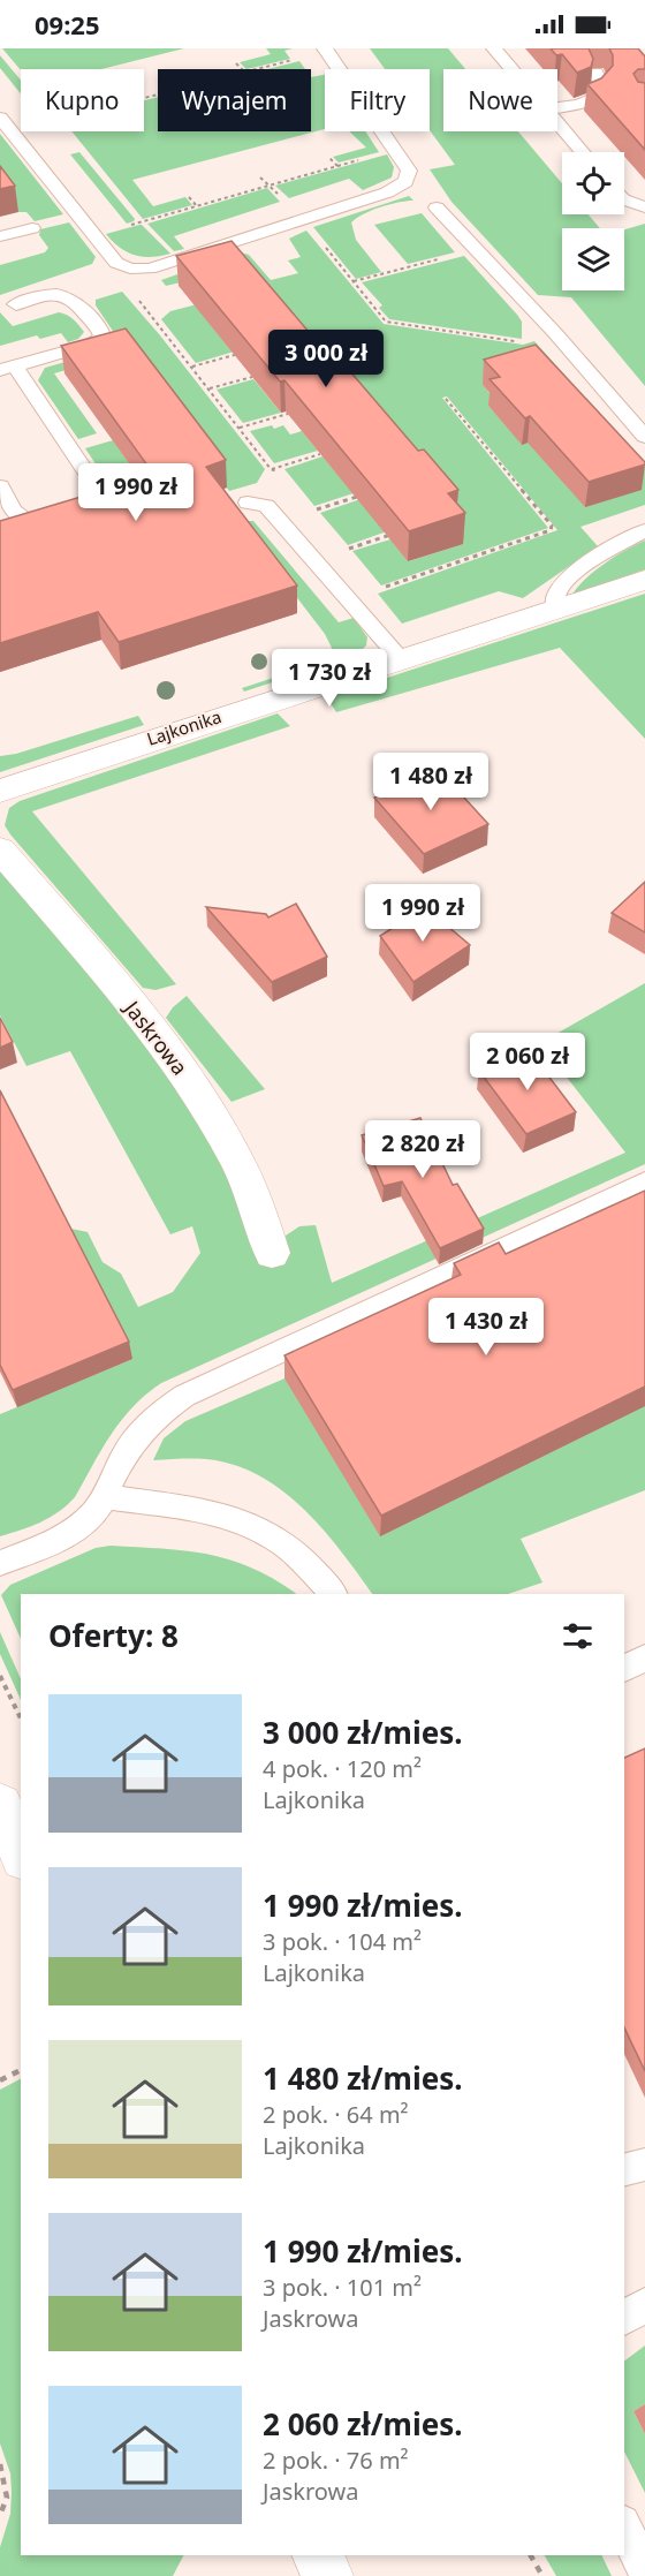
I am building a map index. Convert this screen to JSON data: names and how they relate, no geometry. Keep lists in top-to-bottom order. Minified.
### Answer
{"streets":{"street":["Lajkonika","Jaskrowa"]},"page":{"status":"09:25","chip":["Kupno","Wynajem","Filtry","Nowe"],"price":["3 000 zł","1 990 zł","1 730 zł","1 480 zł","1 990 zł","2 060 zł","2 820 zł","1 430 zł"],"heading":"Oferty: 8","list":[{"name":"3 000 zł/mies.","note":"4 pok. · 120 m² · Lajkonika"},{"name":"1 990 zł/mies.","note":"3 pok. · 104 m² · Lajkonika"},{"name":"1 480 zł/mies.","note":"2 pok. · 64 m² · Lajkonika"},{"name":"1 990 zł/mies.","note":"3 pok. · 101 m² · Jaskrowa"},{"name":"2 060 zł/mies.","note":"2 pok. · 76 m² · Jaskrowa"}]}}
